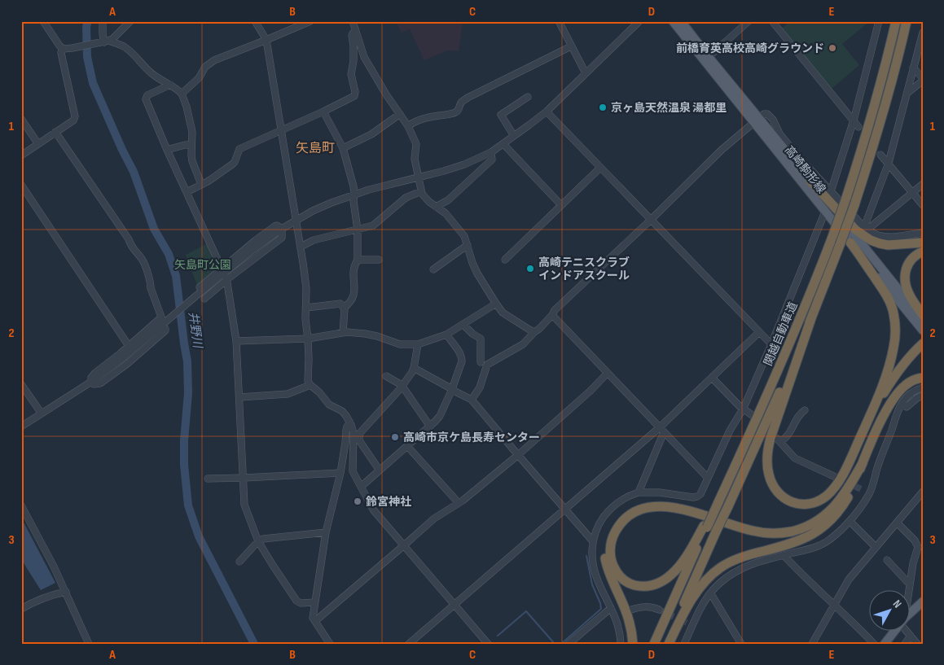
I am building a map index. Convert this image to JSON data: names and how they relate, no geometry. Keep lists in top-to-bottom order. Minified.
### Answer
{"streets":{"highway":["関越自動車道"],"main road":["高崎駒形線"]},"districts":["矢島町"],"water":["井野川"],"parks":["矢島町公園"],"places":["前橋育英高校高崎グラウンド","京ヶ島天然温泉 湯都里","高崎テニスクラブ インドアスクール","高崎市京ケ島長寿センター","鈴宮神社"],"north":"top right","grid":{"columns":["A","B","C","D","E"],"rows":["1","2","3"]}}
